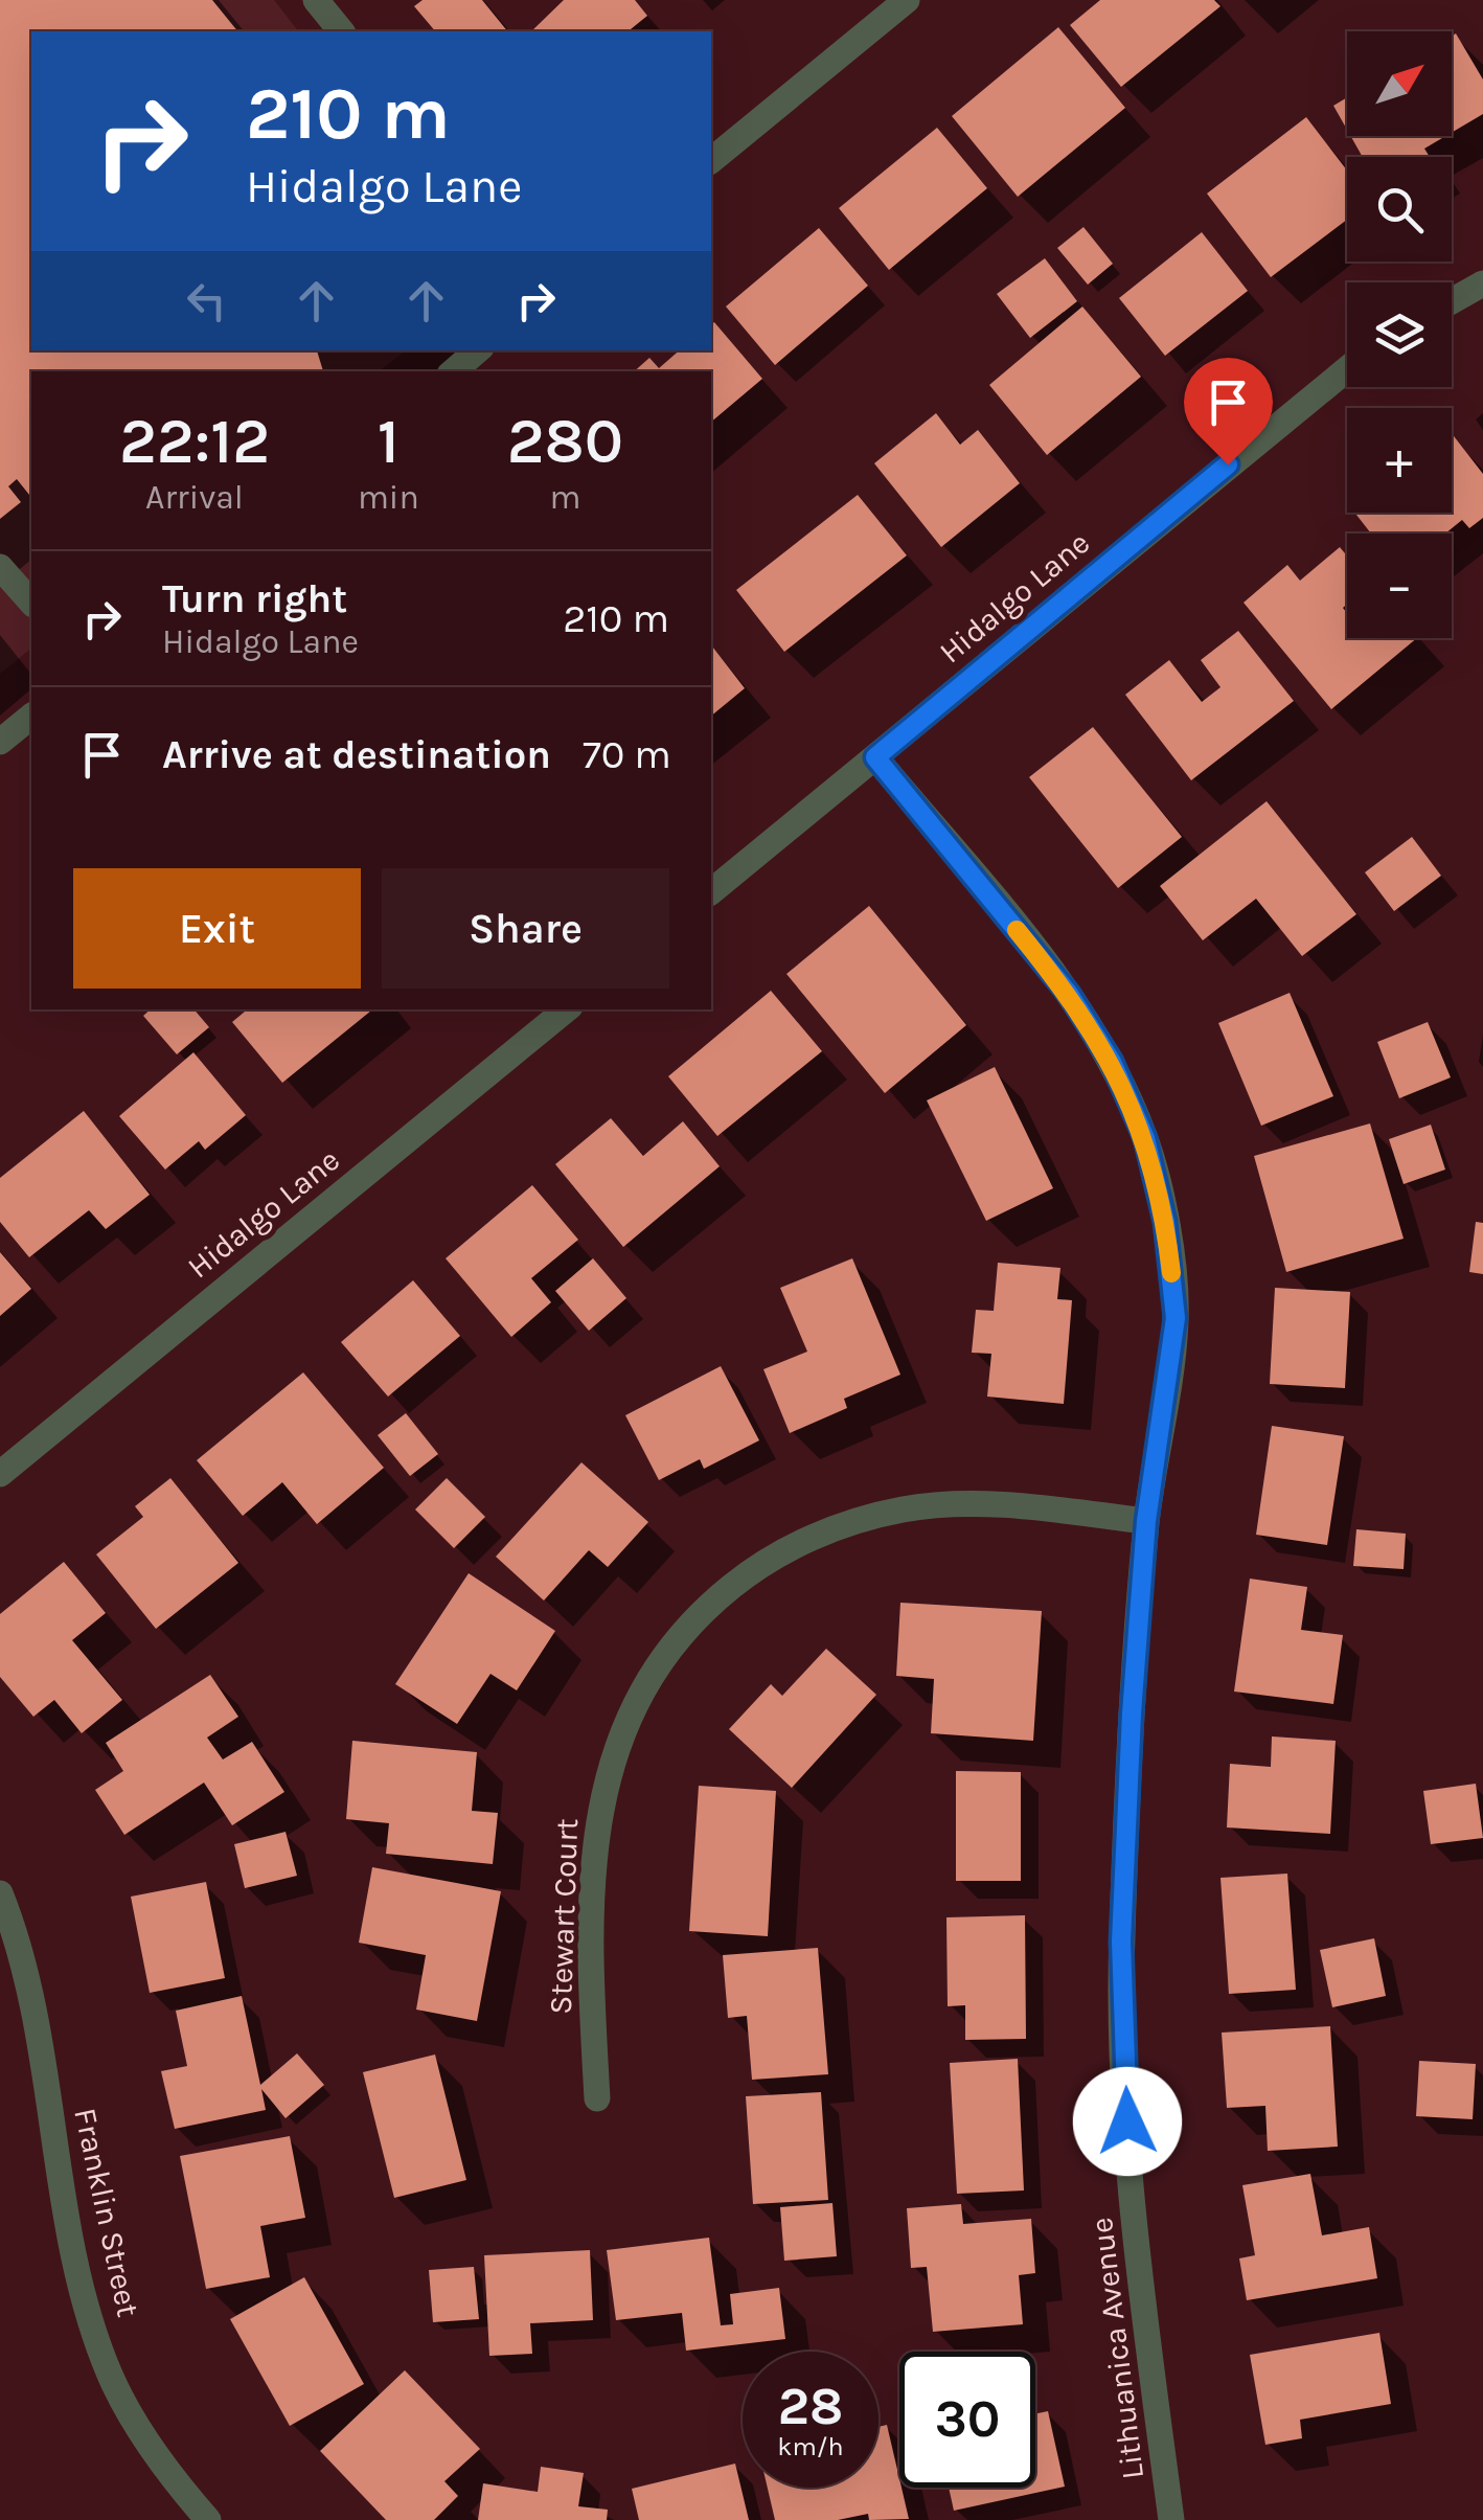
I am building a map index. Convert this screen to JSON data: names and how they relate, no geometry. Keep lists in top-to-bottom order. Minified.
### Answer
{"streets":{"street":["Hidalgo Lane","Stewart Court","Franklin Street","Lithuanica Avenue"]},"crossings":[["Hidalgo Lane","Lithuanica Avenue"],["Stewart Court","Lithuanica Avenue"]],"north":"top right","page":{"map_buttons":["+","−"],"turn":["210 m","Hidalgo Lane"],"eta":["22:12","Arrival","1","min","280","m"],"list":[{"name":"Turn right","note":"Hidalgo Lane","value":"210 m"},{"name":"Arrive at destination","value":"70 m"}],"buttons":["Exit","Share"],"speed":"28 km/h","limit":"30"}}
